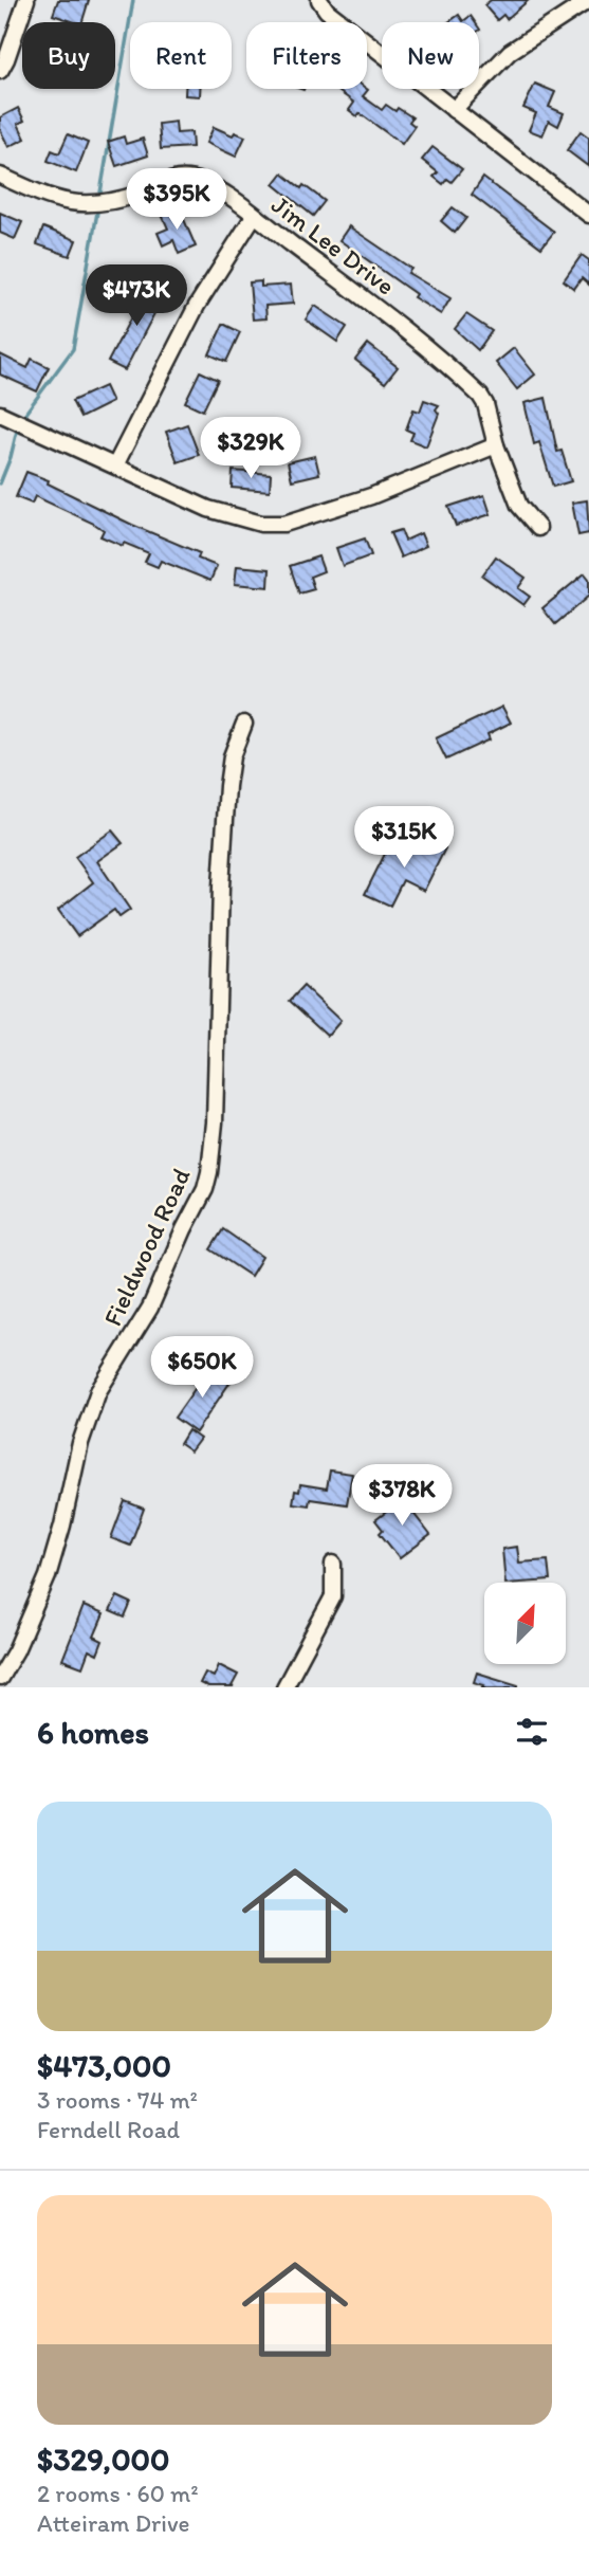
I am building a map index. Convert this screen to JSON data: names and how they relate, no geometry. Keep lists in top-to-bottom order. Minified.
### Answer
{"streets":{"street":["Jim Lee Drive","Fieldwood Road"]},"north":"top right","page":{"chip":["Buy","Rent","Filters","New"],"price":["$395K","$473K","$329K","$315K","$650K","$378K"],"heading":"6 homes","list":[{"name":"$473,000","note":"3 rooms · 74 m² · Ferndell Road"},{"name":"$329,000","note":"2 rooms · 60 m² · Atteiram Drive"}]}}
